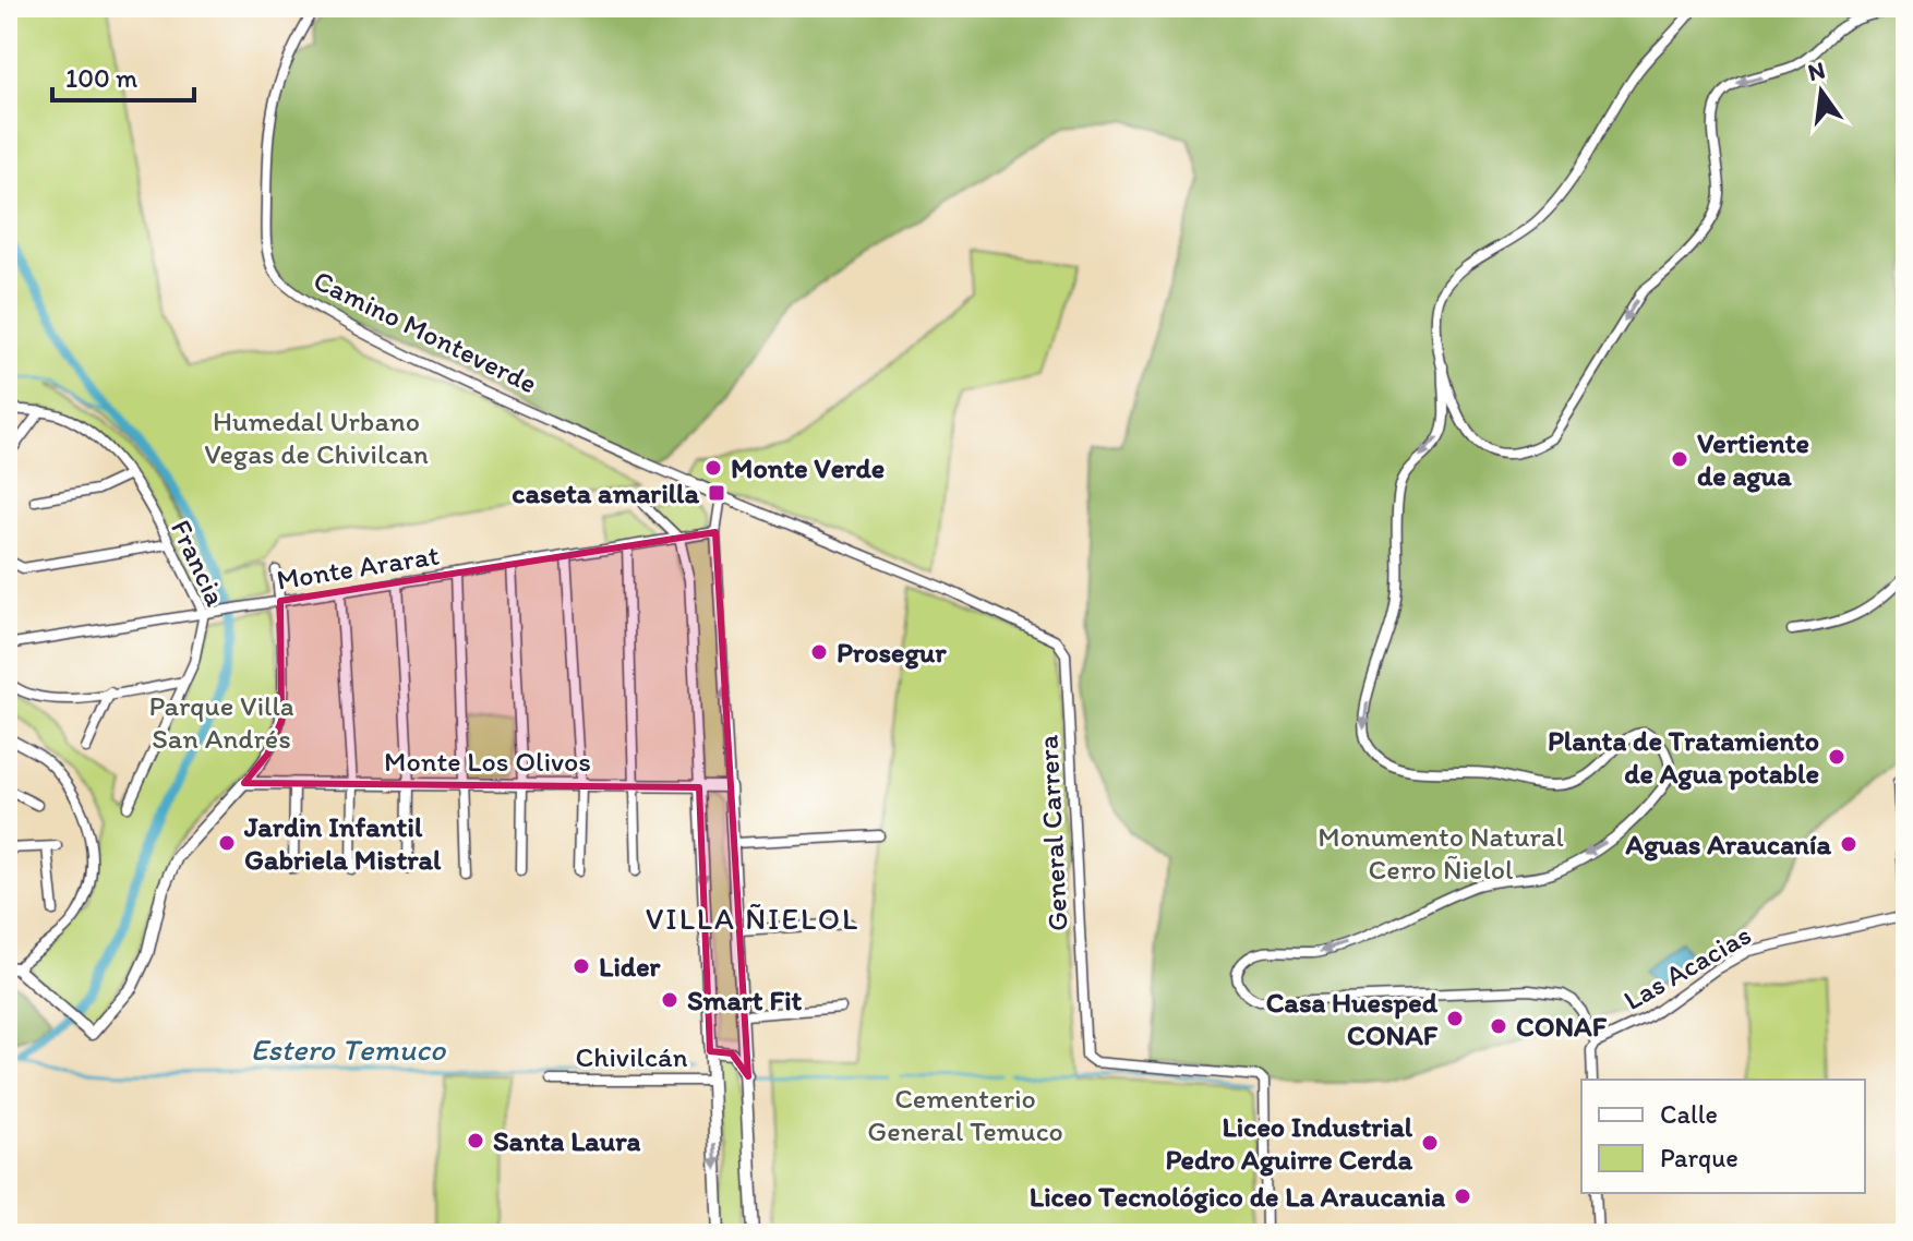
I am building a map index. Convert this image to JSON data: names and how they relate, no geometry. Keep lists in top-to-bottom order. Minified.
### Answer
{"streets":{"street":["Camino Monteverde","Francia","Monte Ararat","Monte Los Olivos","General Carrera","Las Acacias","Chivilcán"]},"crossings":[["Camino Monteverde","General Carrera"],["Francia","Monte Ararat"]],"districts":["VILLA ÑIELOL"],"water":["Estero Temuco"],"parks":["Humedal Urbano Vegas de Chivilcan","Parque Villa San Andrés","Monumento Natural Cerro Ñielol","Cementerio General Temuco"],"places":{"other":["Vertiente de agua","Monte Verde","Prosegur","Planta de Tratamiento de Agua potable","Jardin Infantil Gabriela Mistral","Aguas Araucanía","Lider","Smart Fit","Casa Huesped CONAF","CONAF","Santa Laura","Liceo Industrial Pedro Aguirre Cerda","Liceo Tecnológico de La Araucania"],"transit":["caseta amarilla"]},"legend":["Calle","Parque"],"scale_bar":"100 m","north":"top"}
